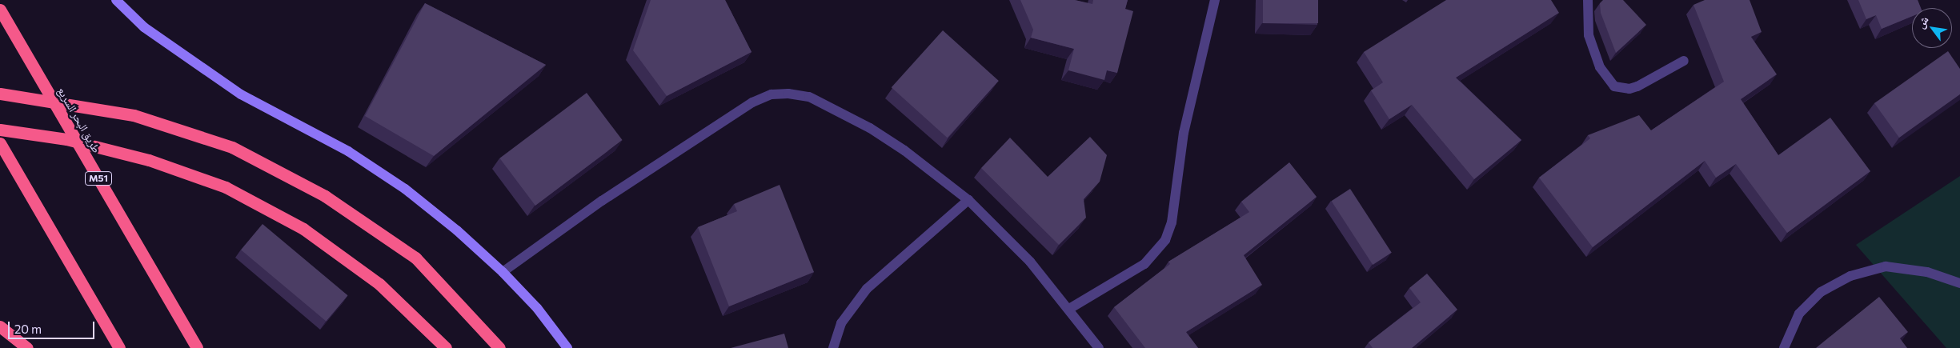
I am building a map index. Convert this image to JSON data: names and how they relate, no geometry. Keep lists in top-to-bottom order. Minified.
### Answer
{"streets":{"highway":["طريق البحر السريع","M51"]},"scale_bar":"20 m","north":"top left"}
